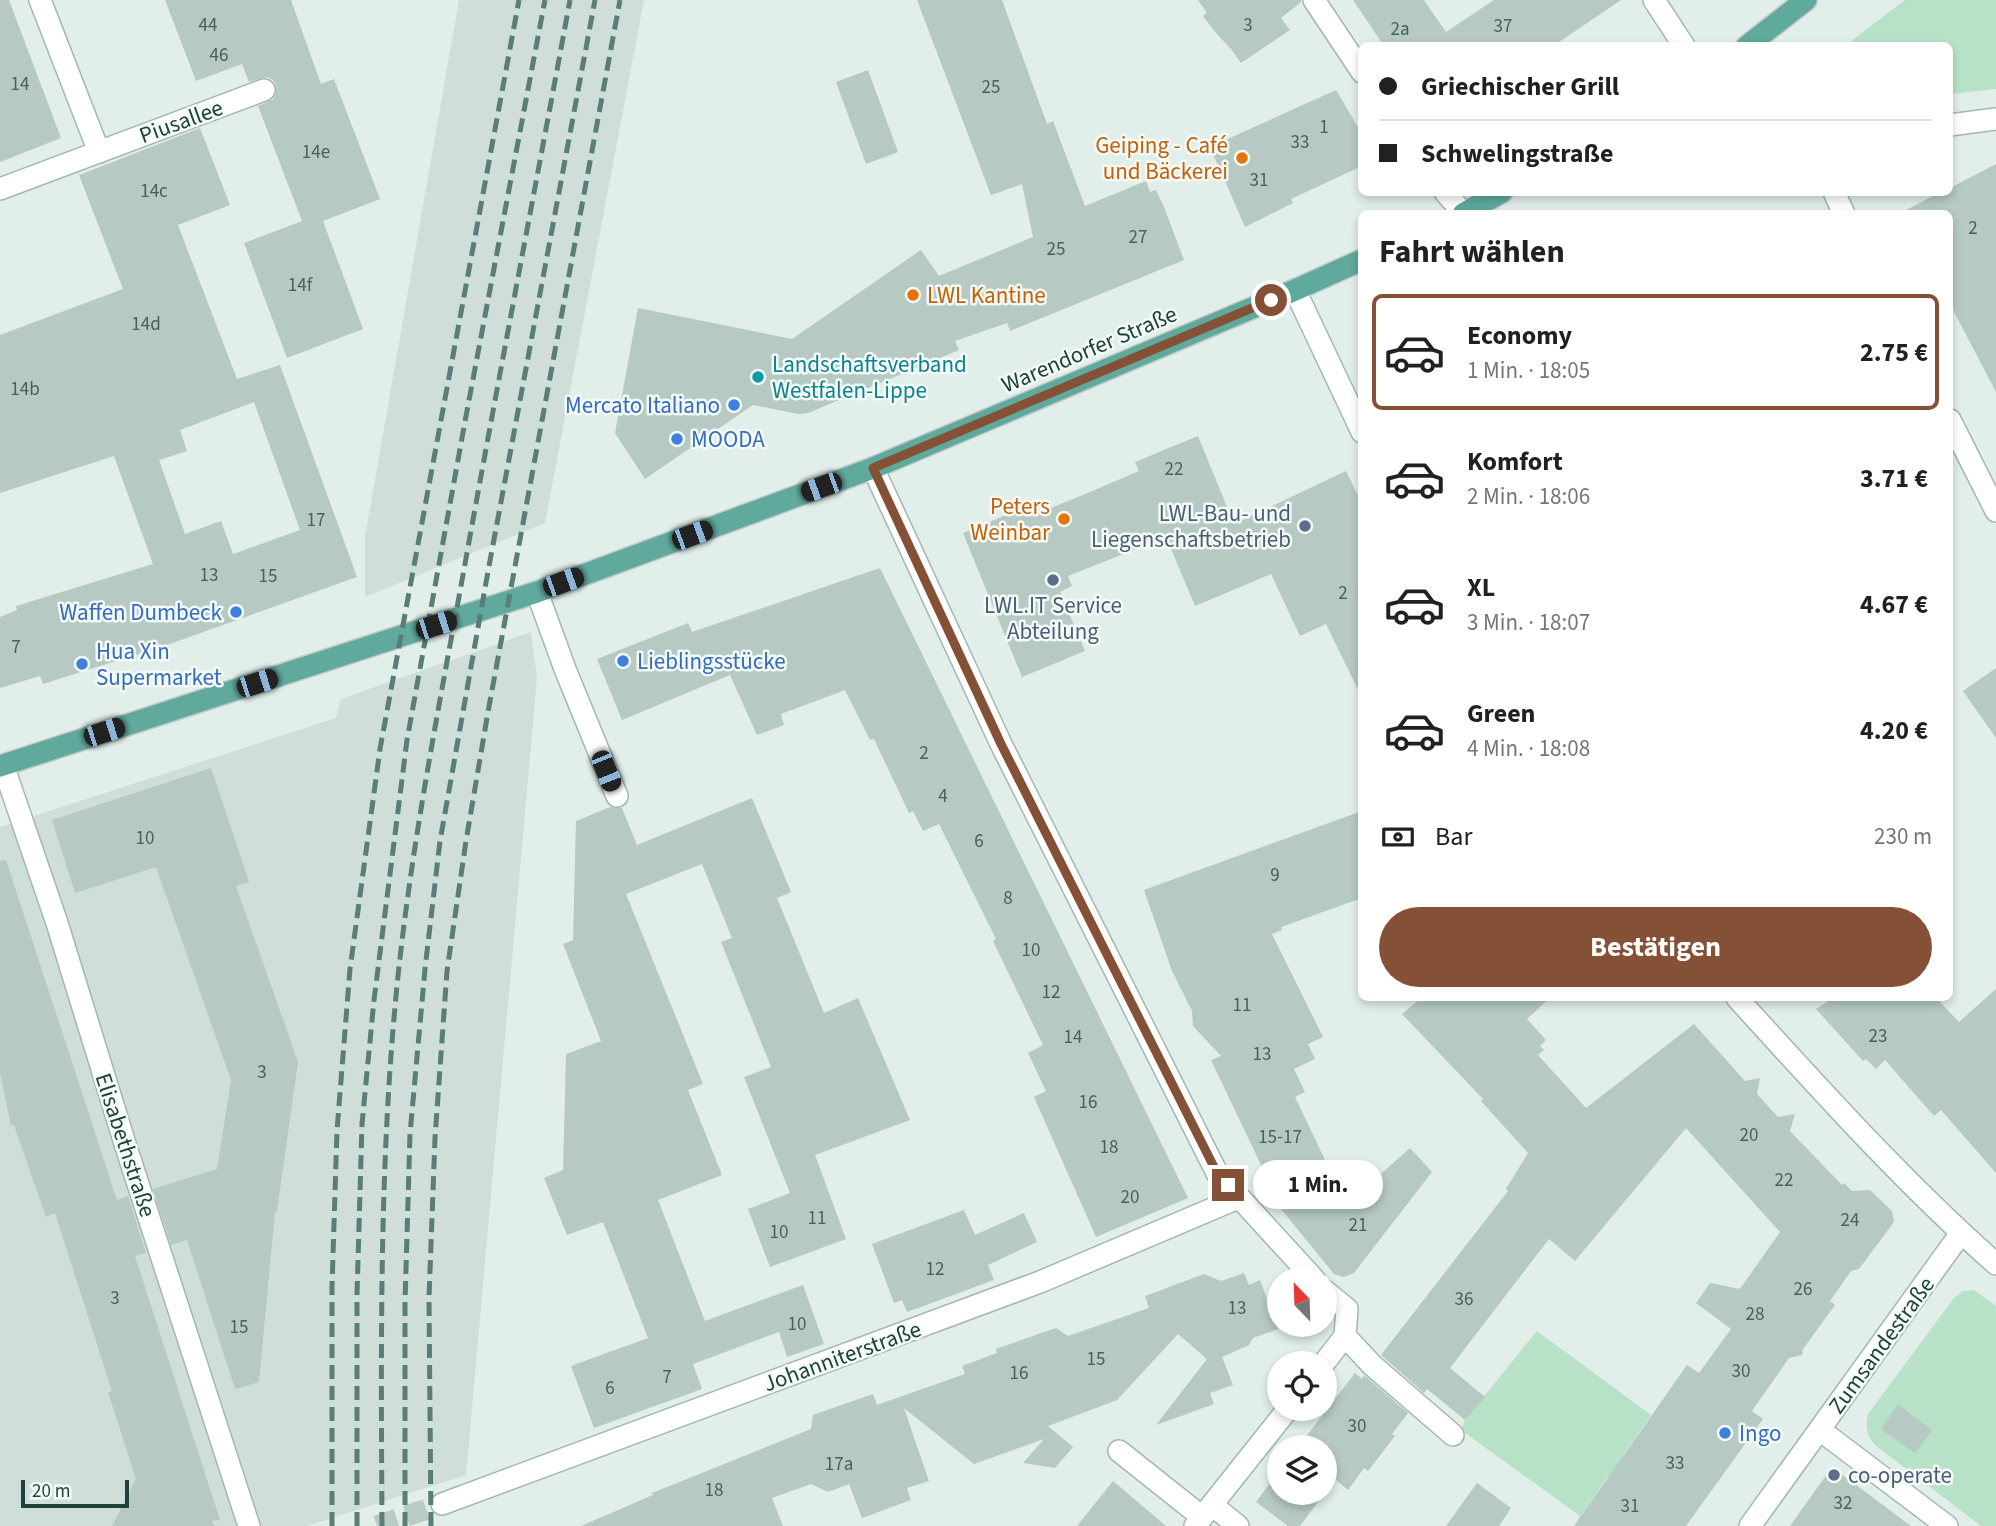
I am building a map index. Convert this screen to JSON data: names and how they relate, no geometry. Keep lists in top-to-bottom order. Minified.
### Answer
{"streets":{"main road":["Warendorfer Straße"],"street":["Piusallee","Elisabethstraße","Zumsandestraße","Johanniterstraße"]},"crossings":[["Warendorfer Straße","Elisabethstraße"]],"places":["Geiping - Café und Bäckerei","LWL Kantine","Landschaftsverband Westfalen-Lippe","Mercato Italiano","MOODA","Peters Weinbar","LWL-Bau- und Liegenschaftsbetrieb","LWL.IT Service Abteilung","Waffen Dumbeck","Lieblingsstücke","Hua Xin Supermarket","Ingo","co-operate"],"house_numbers":["44","3","37","2a","46","14","25","1","33","14e","31","14c","2","27","25","14f","14d","14b","22","17","13","15","2","7","2","4","10","6","9","8","10","12","11","23","14","13","3","16","20","15-17","18","22","20","11","24","21","10","12","26","3","36","13","28","10","15","15","30","16","7","6","30","33","17a","18","32","31"],"scale_bar":"20 m","north":"top left","page":{"banner":["Griechischer Grill","Schwelingstraße"],"heading":"Fahrt wählen","list":[{"name":"Economy","note":"1 Min. · 18:05","value":"2.75 €"},{"name":"Komfort","note":"2 Min. · 18:06","value":"3.71 €"},{"name":"XL","note":"3 Min. · 18:07","value":"4.67 €"},{"name":"Green","note":"4 Min. · 18:08","value":"4.20 €"}],"pay":["Bar","230 m"],"buttons":"Bestätigen","bubble":"1 Min.","scale":"20 m"}}
